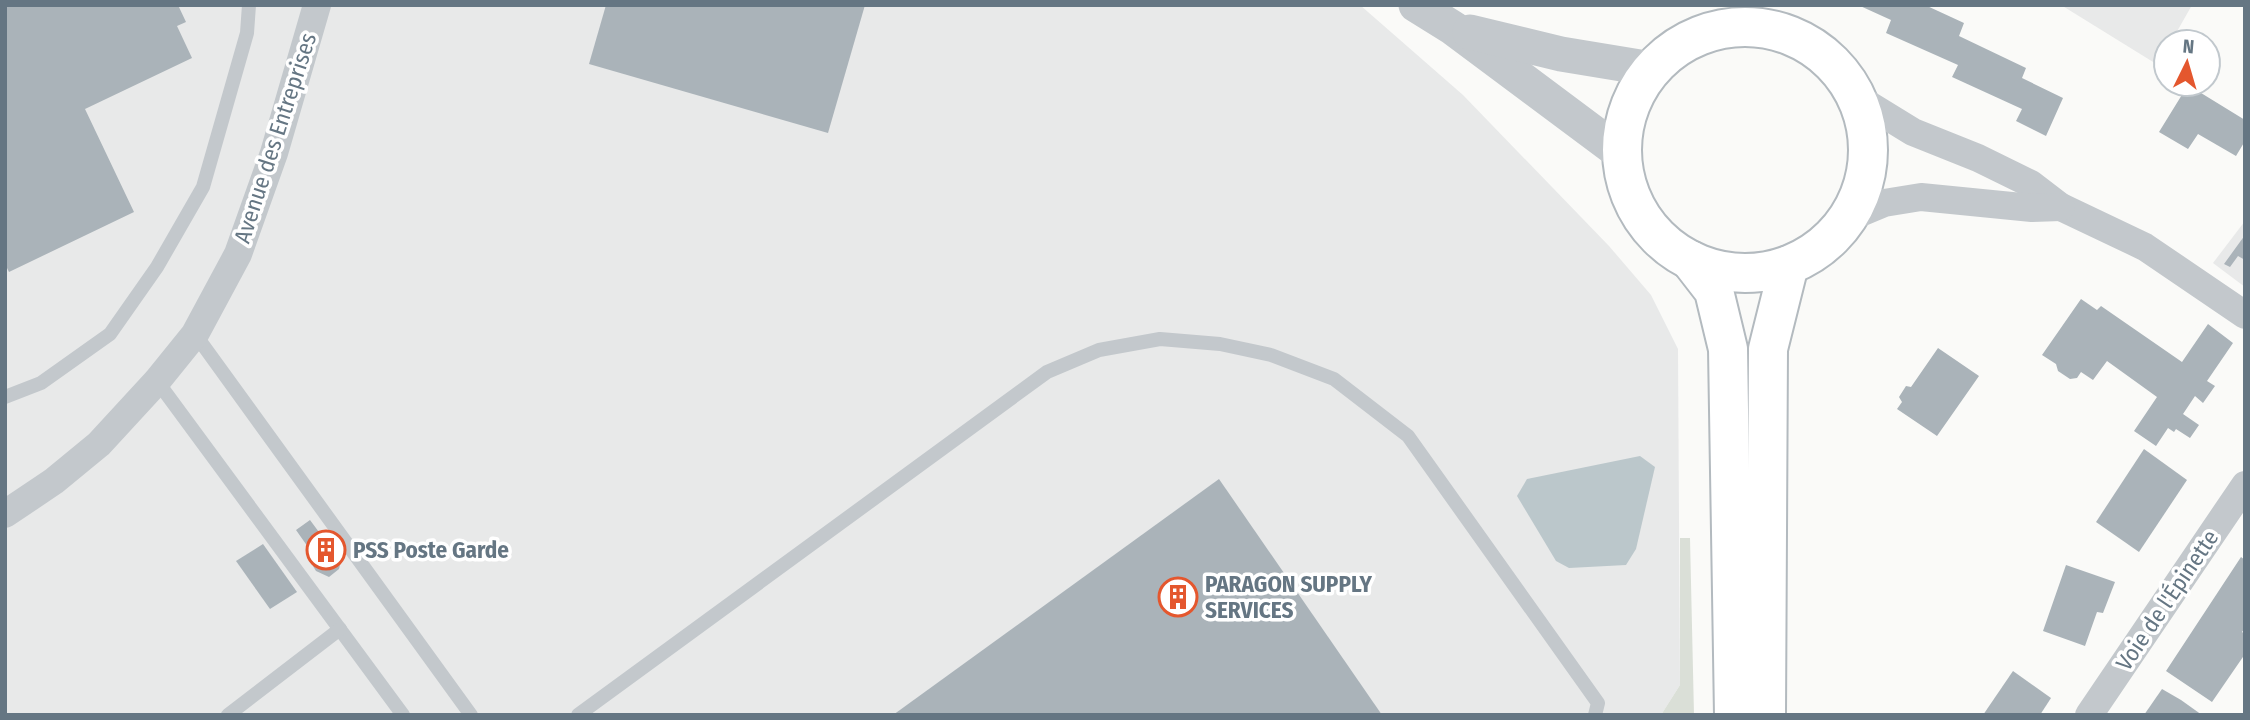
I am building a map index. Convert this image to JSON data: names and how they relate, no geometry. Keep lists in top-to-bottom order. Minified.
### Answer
{"streets":{"street":["Avenue des Entreprises","Voie de l'Épinette"]},"places":{"building":["PSS Poste Garde","PARAGON SUPPLY SERVICES"]},"north":"top"}
